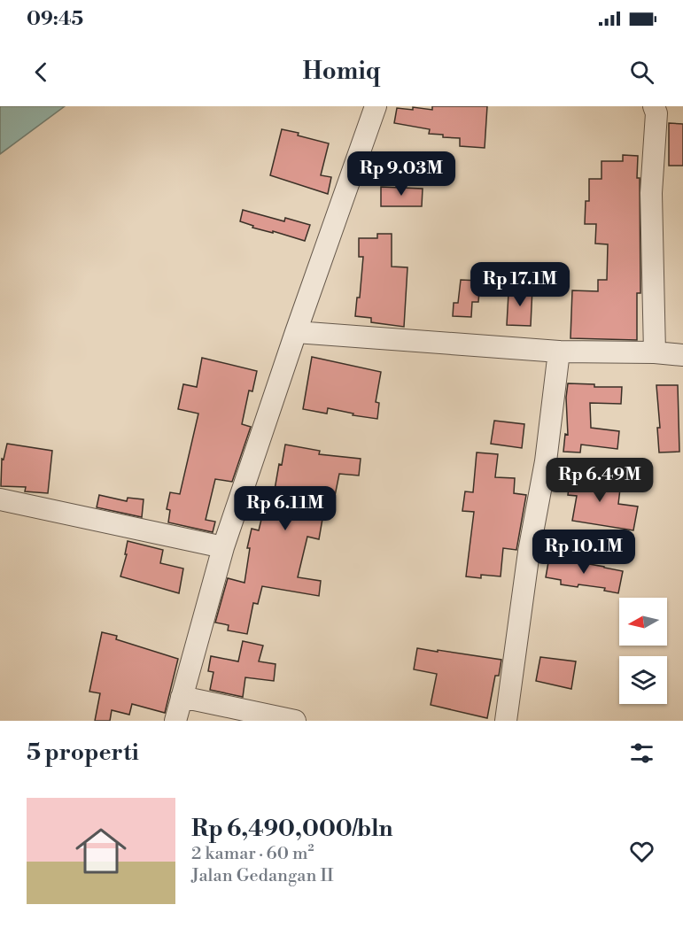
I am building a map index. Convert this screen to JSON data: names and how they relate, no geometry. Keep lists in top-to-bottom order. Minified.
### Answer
{"north":"left","page":{"status":"09:45","header":"Homiq","price":["Rp 9.03M","Rp 17.1M","Rp 6.49M","Rp 6.11M","Rp 10.1M"],"heading":"5 properti","list":[{"name":"Rp 6,490,000/bln","note":"2 kamar · 60 m² · Jalan Gedangan II"}]}}
